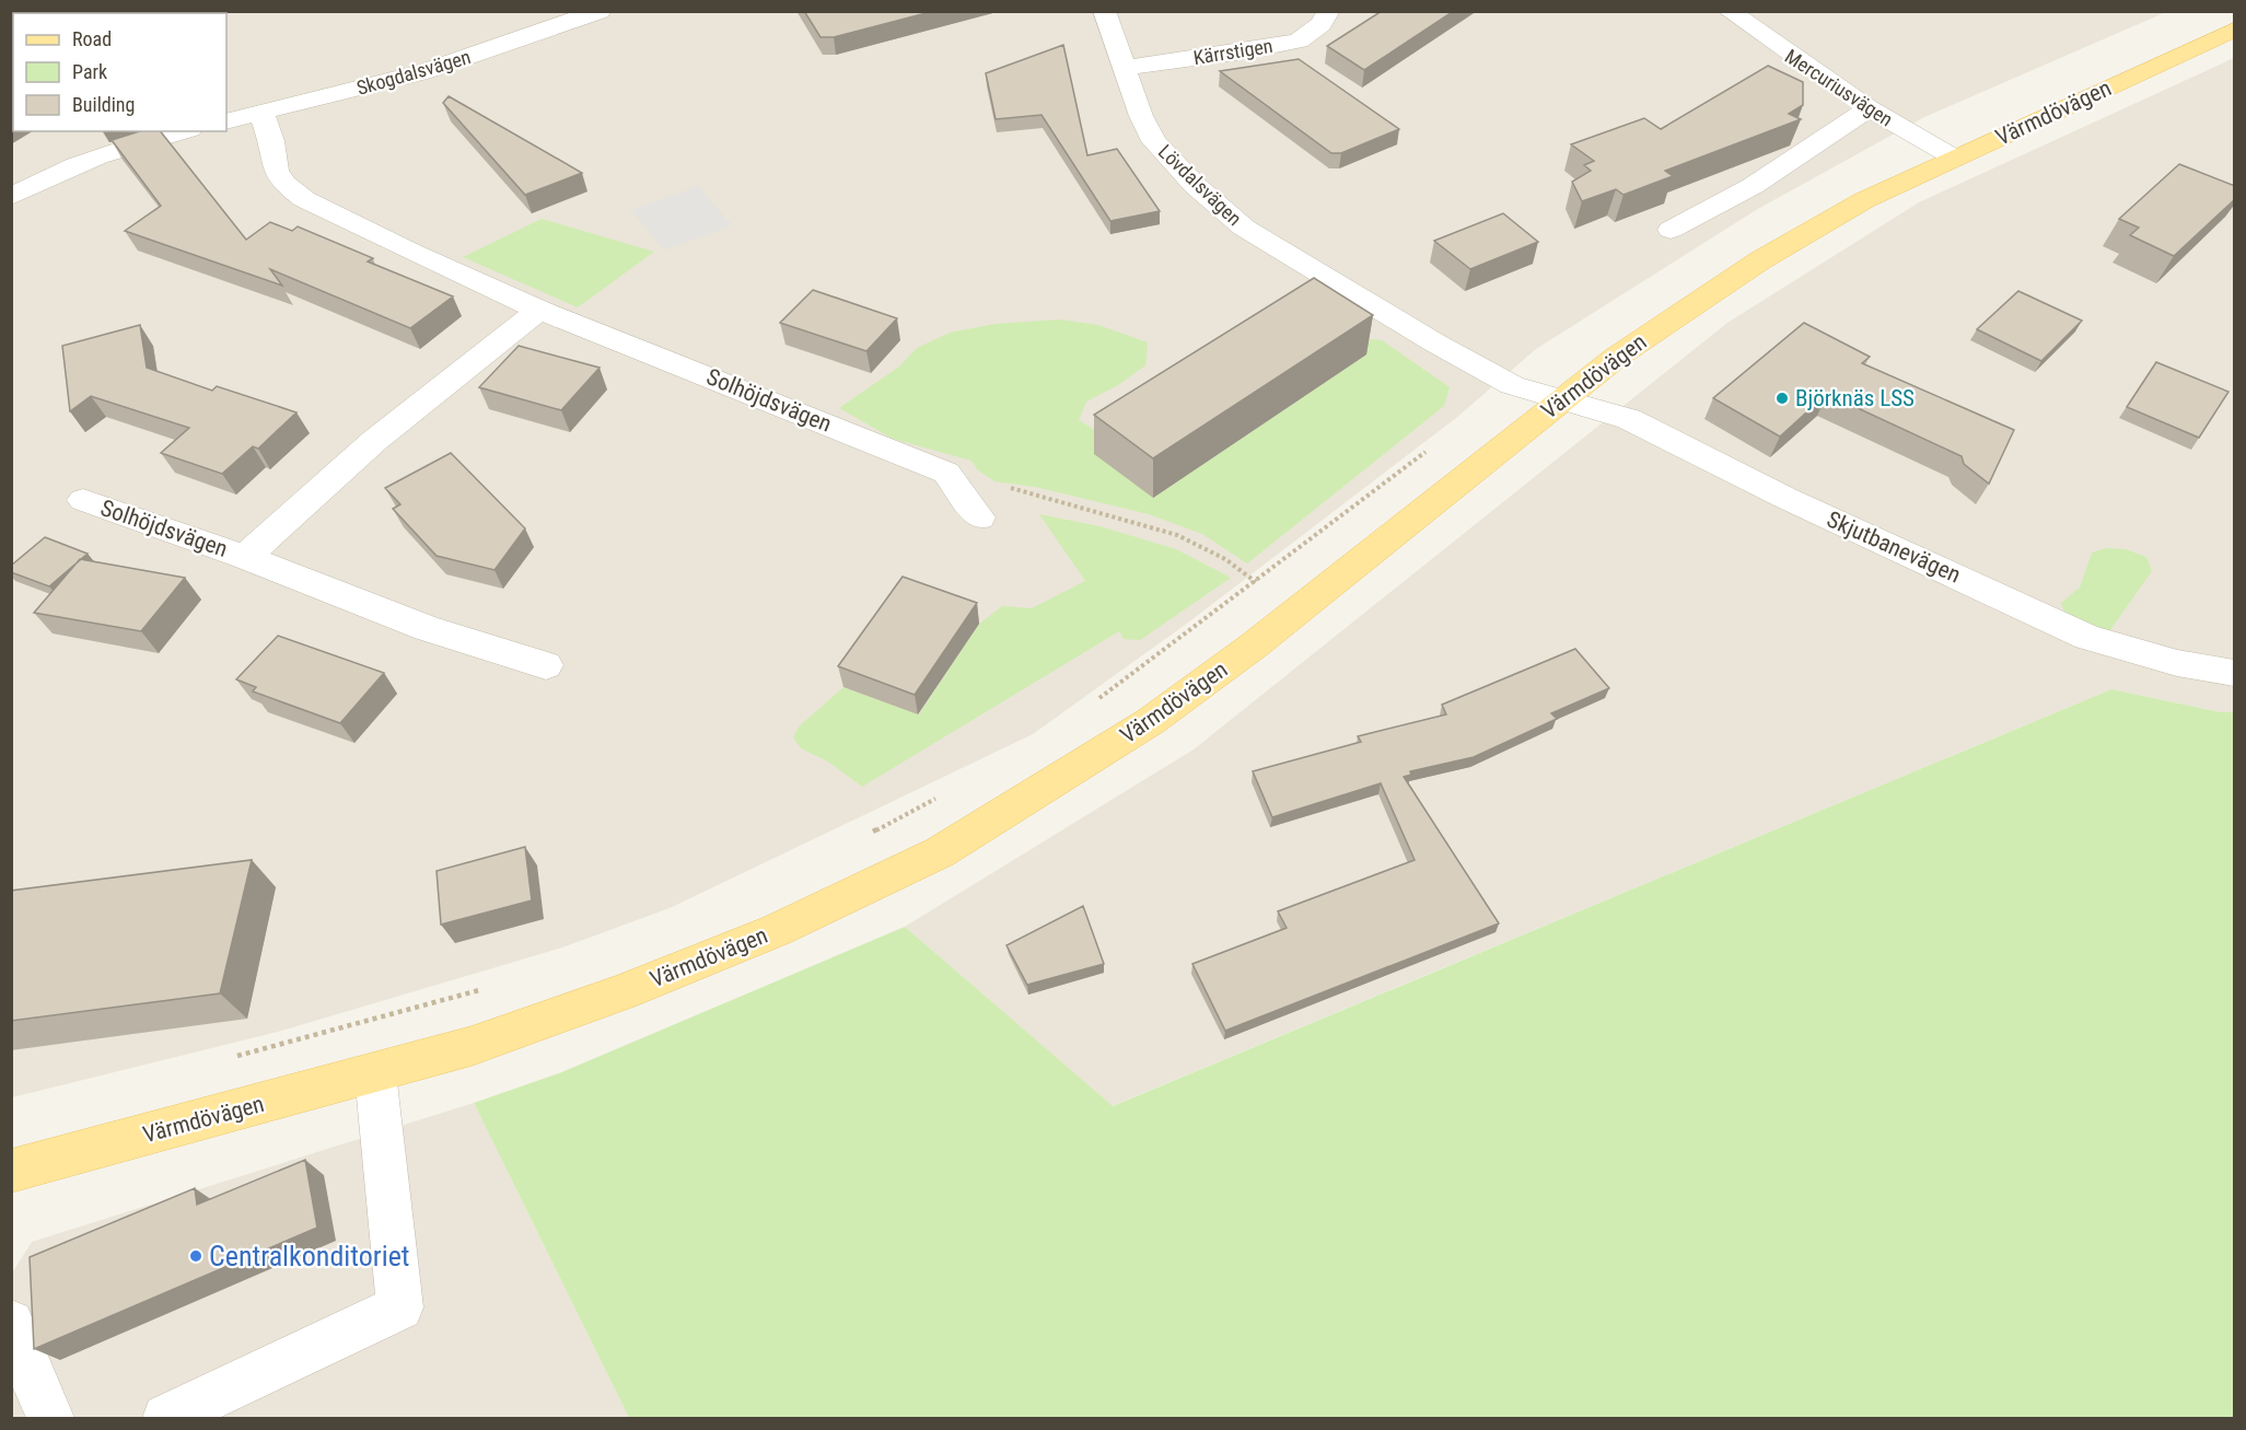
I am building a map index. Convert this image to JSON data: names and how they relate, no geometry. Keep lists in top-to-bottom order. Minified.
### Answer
{"streets":{"main road":["Värmdövägen"],"street":["Kärrstigen","Skogdalsvägen","Mercuriusvägen","Lövdalsvägen","Solhöjdsvägen","Skjutbanevägen"]},"crossings":[["Kärrstigen","Lövdalsvägen"],["Skogdalsvägen","Solhöjdsvägen"],["Mercuriusvägen","Värmdövägen"],["Värmdövägen","Lövdalsvägen"],["Värmdövägen","Skjutbanevägen"],["Lövdalsvägen","Skjutbanevägen"]],"places":["Björknäs LSS","Centralkonditoriet"],"legend":["Road","Park","Building"]}
